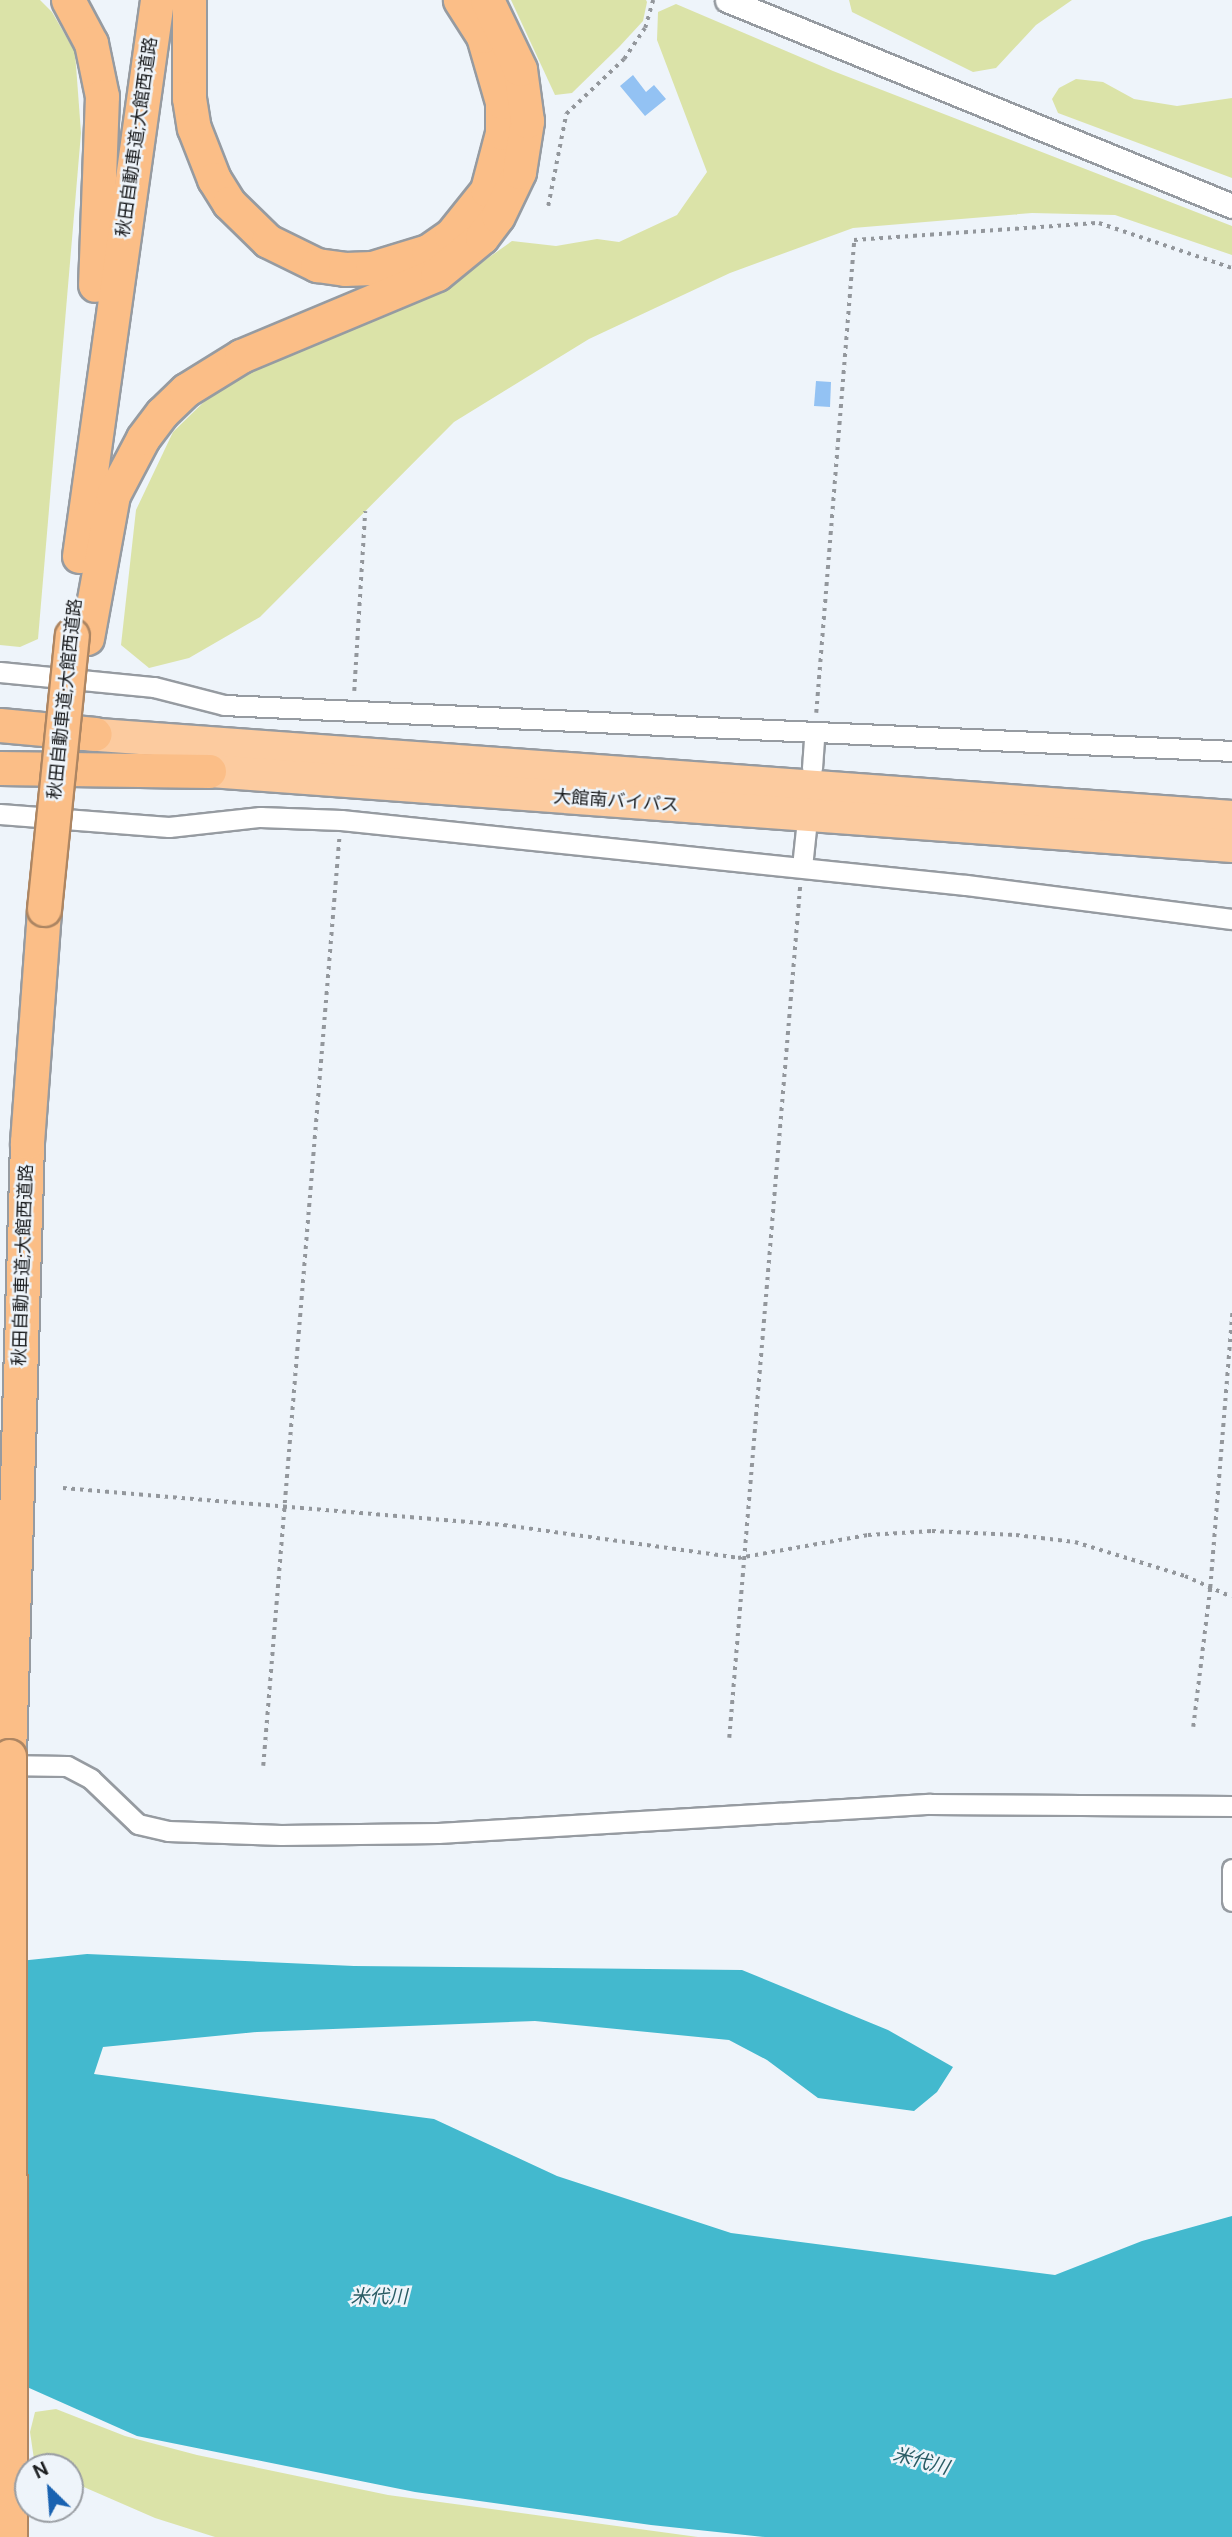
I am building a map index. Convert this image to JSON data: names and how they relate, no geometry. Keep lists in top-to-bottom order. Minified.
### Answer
{"streets":{"highway":["秋田自動車道;大館西道路","大館南バイパス"]},"water":["米代川"],"north":"top left"}
